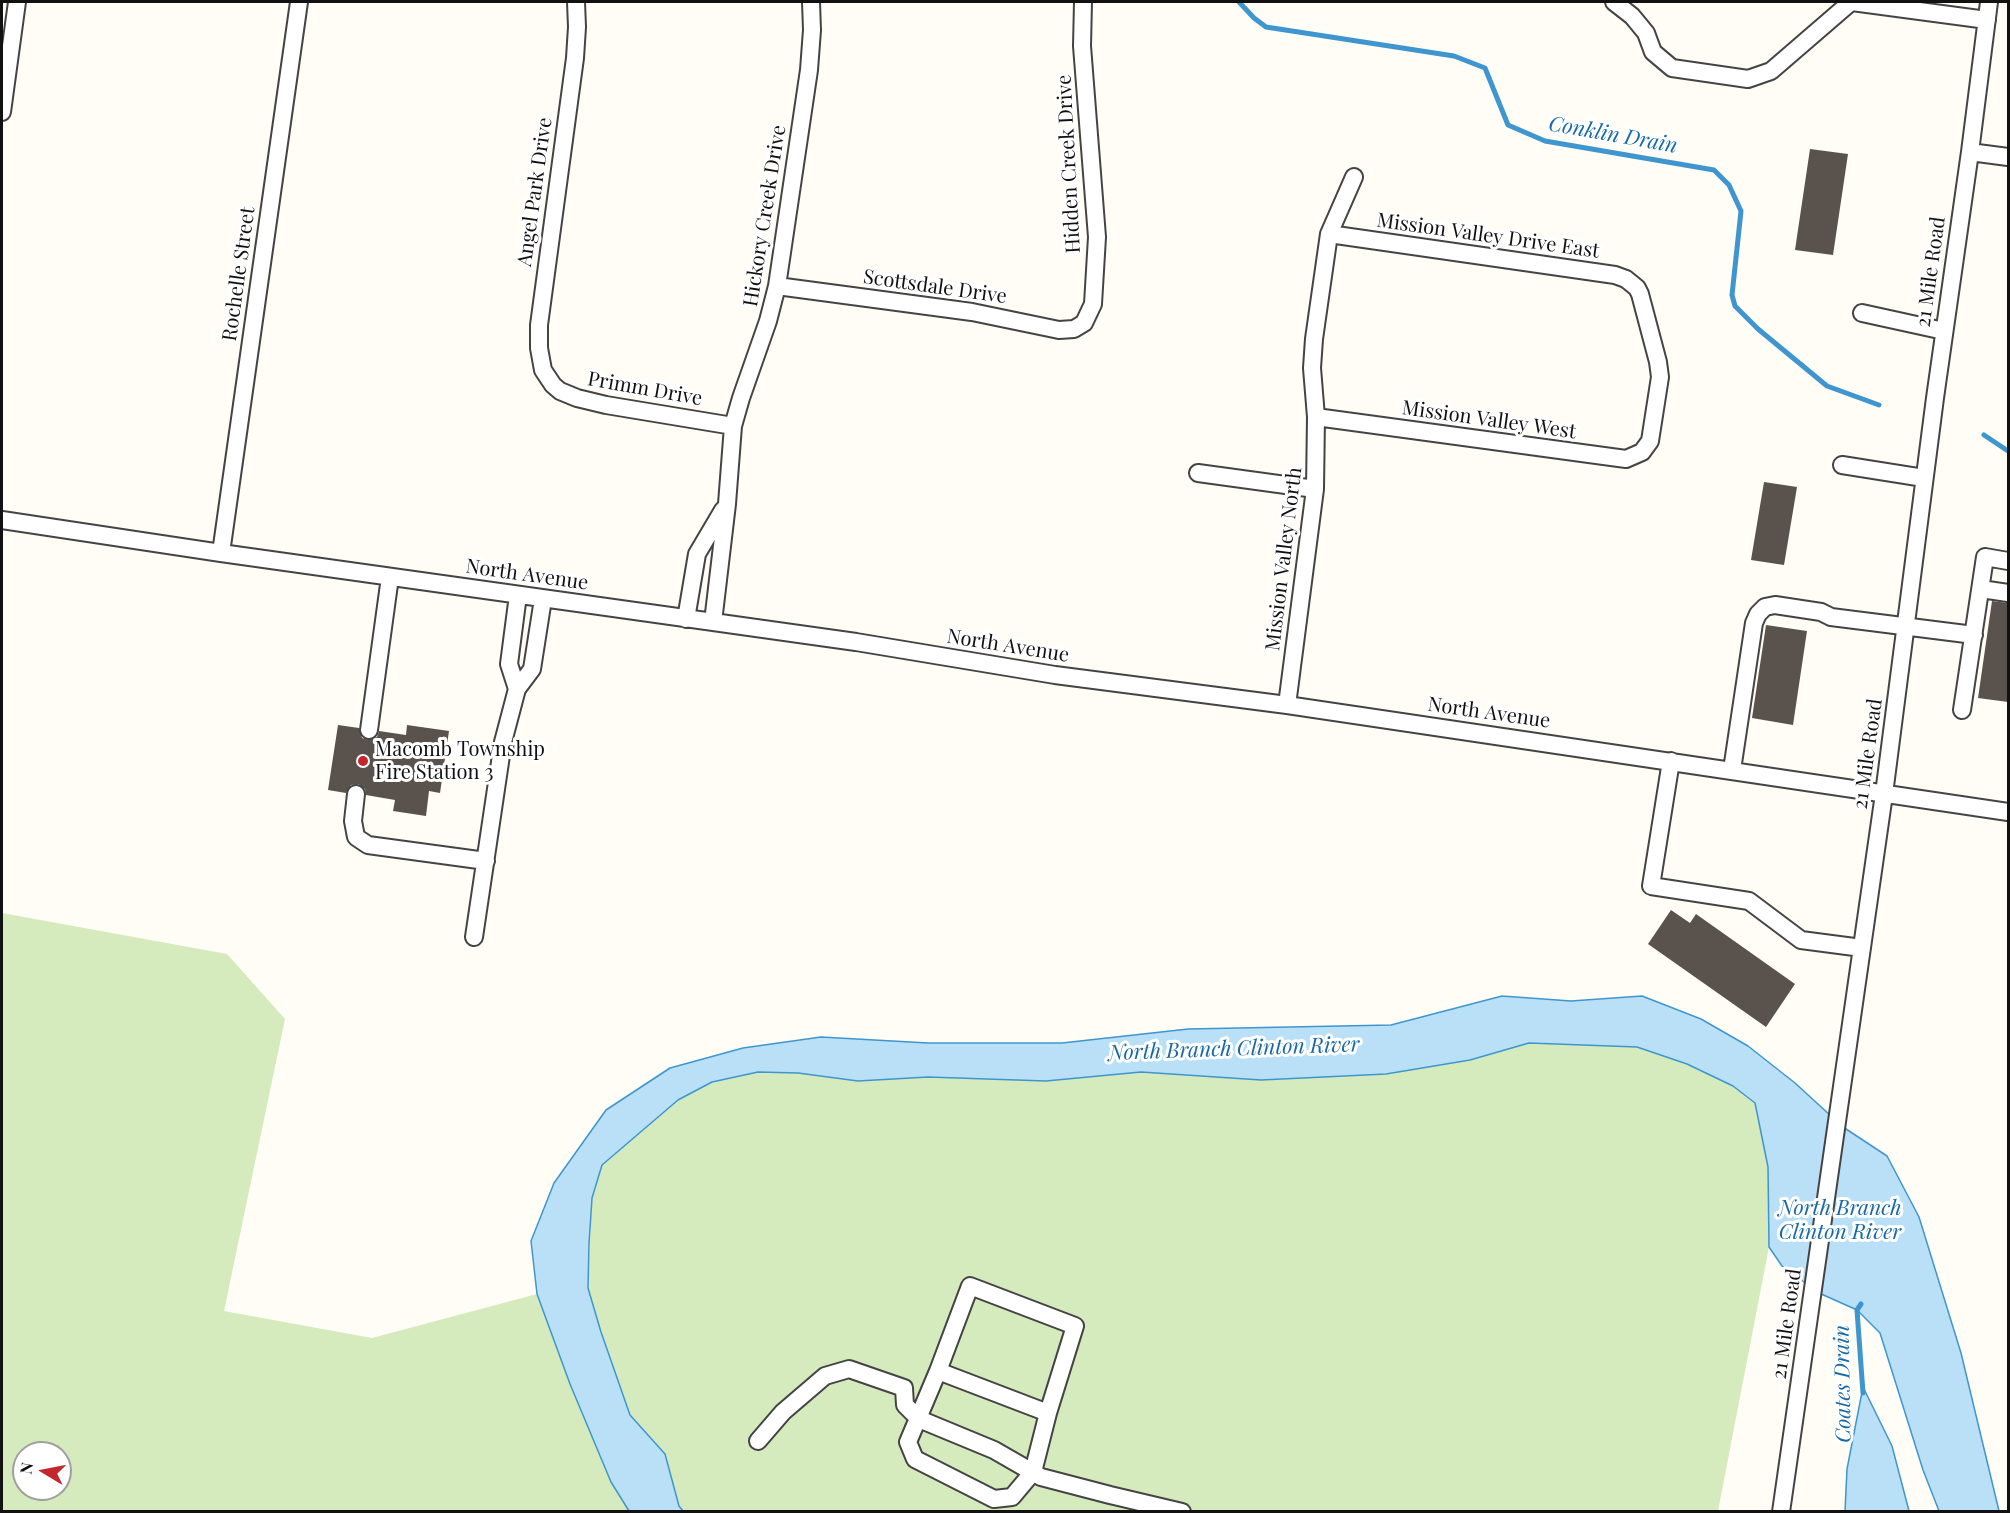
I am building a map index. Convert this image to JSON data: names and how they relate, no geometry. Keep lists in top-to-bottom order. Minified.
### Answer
{"streets":{"street":["Hidden Creek Drive","Angel Park Drive","Hickory Creek Drive","Mission Valley Drive East","21 Mile Road","Rochelle Street","Scottsdale Drive","Primm Drive","Mission Valley West","Mission Valley North","North Avenue"]},"crossings":[["Hidden Creek Drive","Scottsdale Drive"],["Angel Park Drive","Primm Drive"],["Hickory Creek Drive","Scottsdale Drive"],["Hickory Creek Drive","Primm Drive"],["Hickory Creek Drive","North Avenue"],["Mission Valley Drive East","Mission Valley West"],["Mission Valley Drive East","Mission Valley North"],["21 Mile Road","North Avenue"],["Rochelle Street","North Avenue"],["Mission Valley West","Mission Valley North"],["Mission Valley North","North Avenue"]],"water":["Conklin Drain","North Branch Clinton River","Coates Drain"],"places":["Macomb Township Fire Station 3"],"north":"left"}
